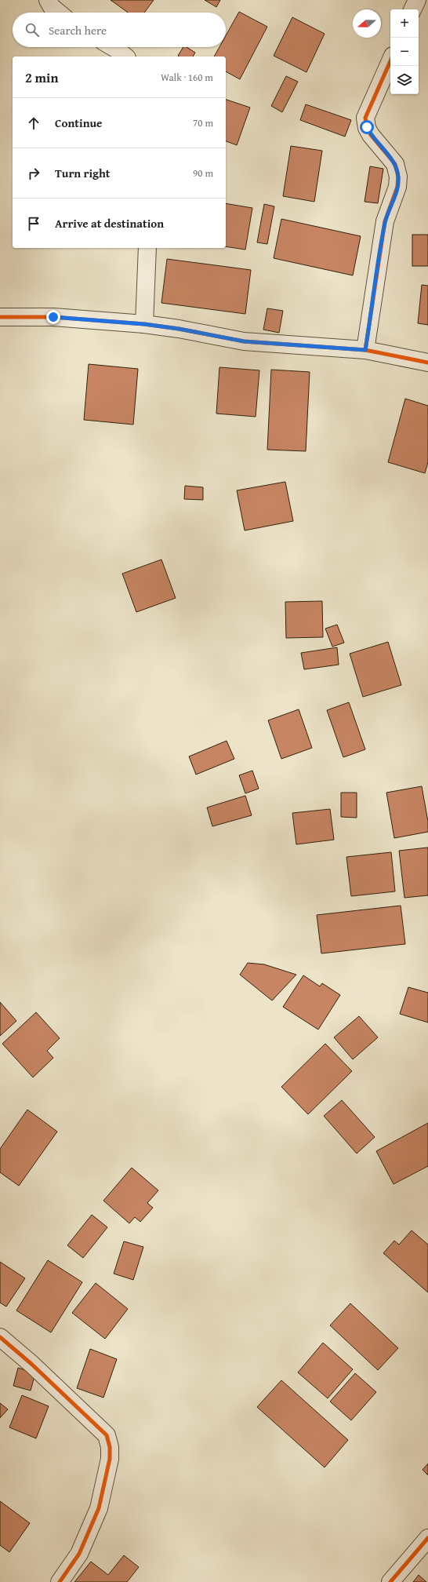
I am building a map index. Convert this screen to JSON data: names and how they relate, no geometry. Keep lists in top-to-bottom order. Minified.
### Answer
{"north":"left","page":{"map_buttons":["+","−"],"search":"Search here","heading":["2 min","Walk · 160 m"],"list":[["Continue","70 m"],["Turn right","90 m"],"Arrive at destination"]}}
